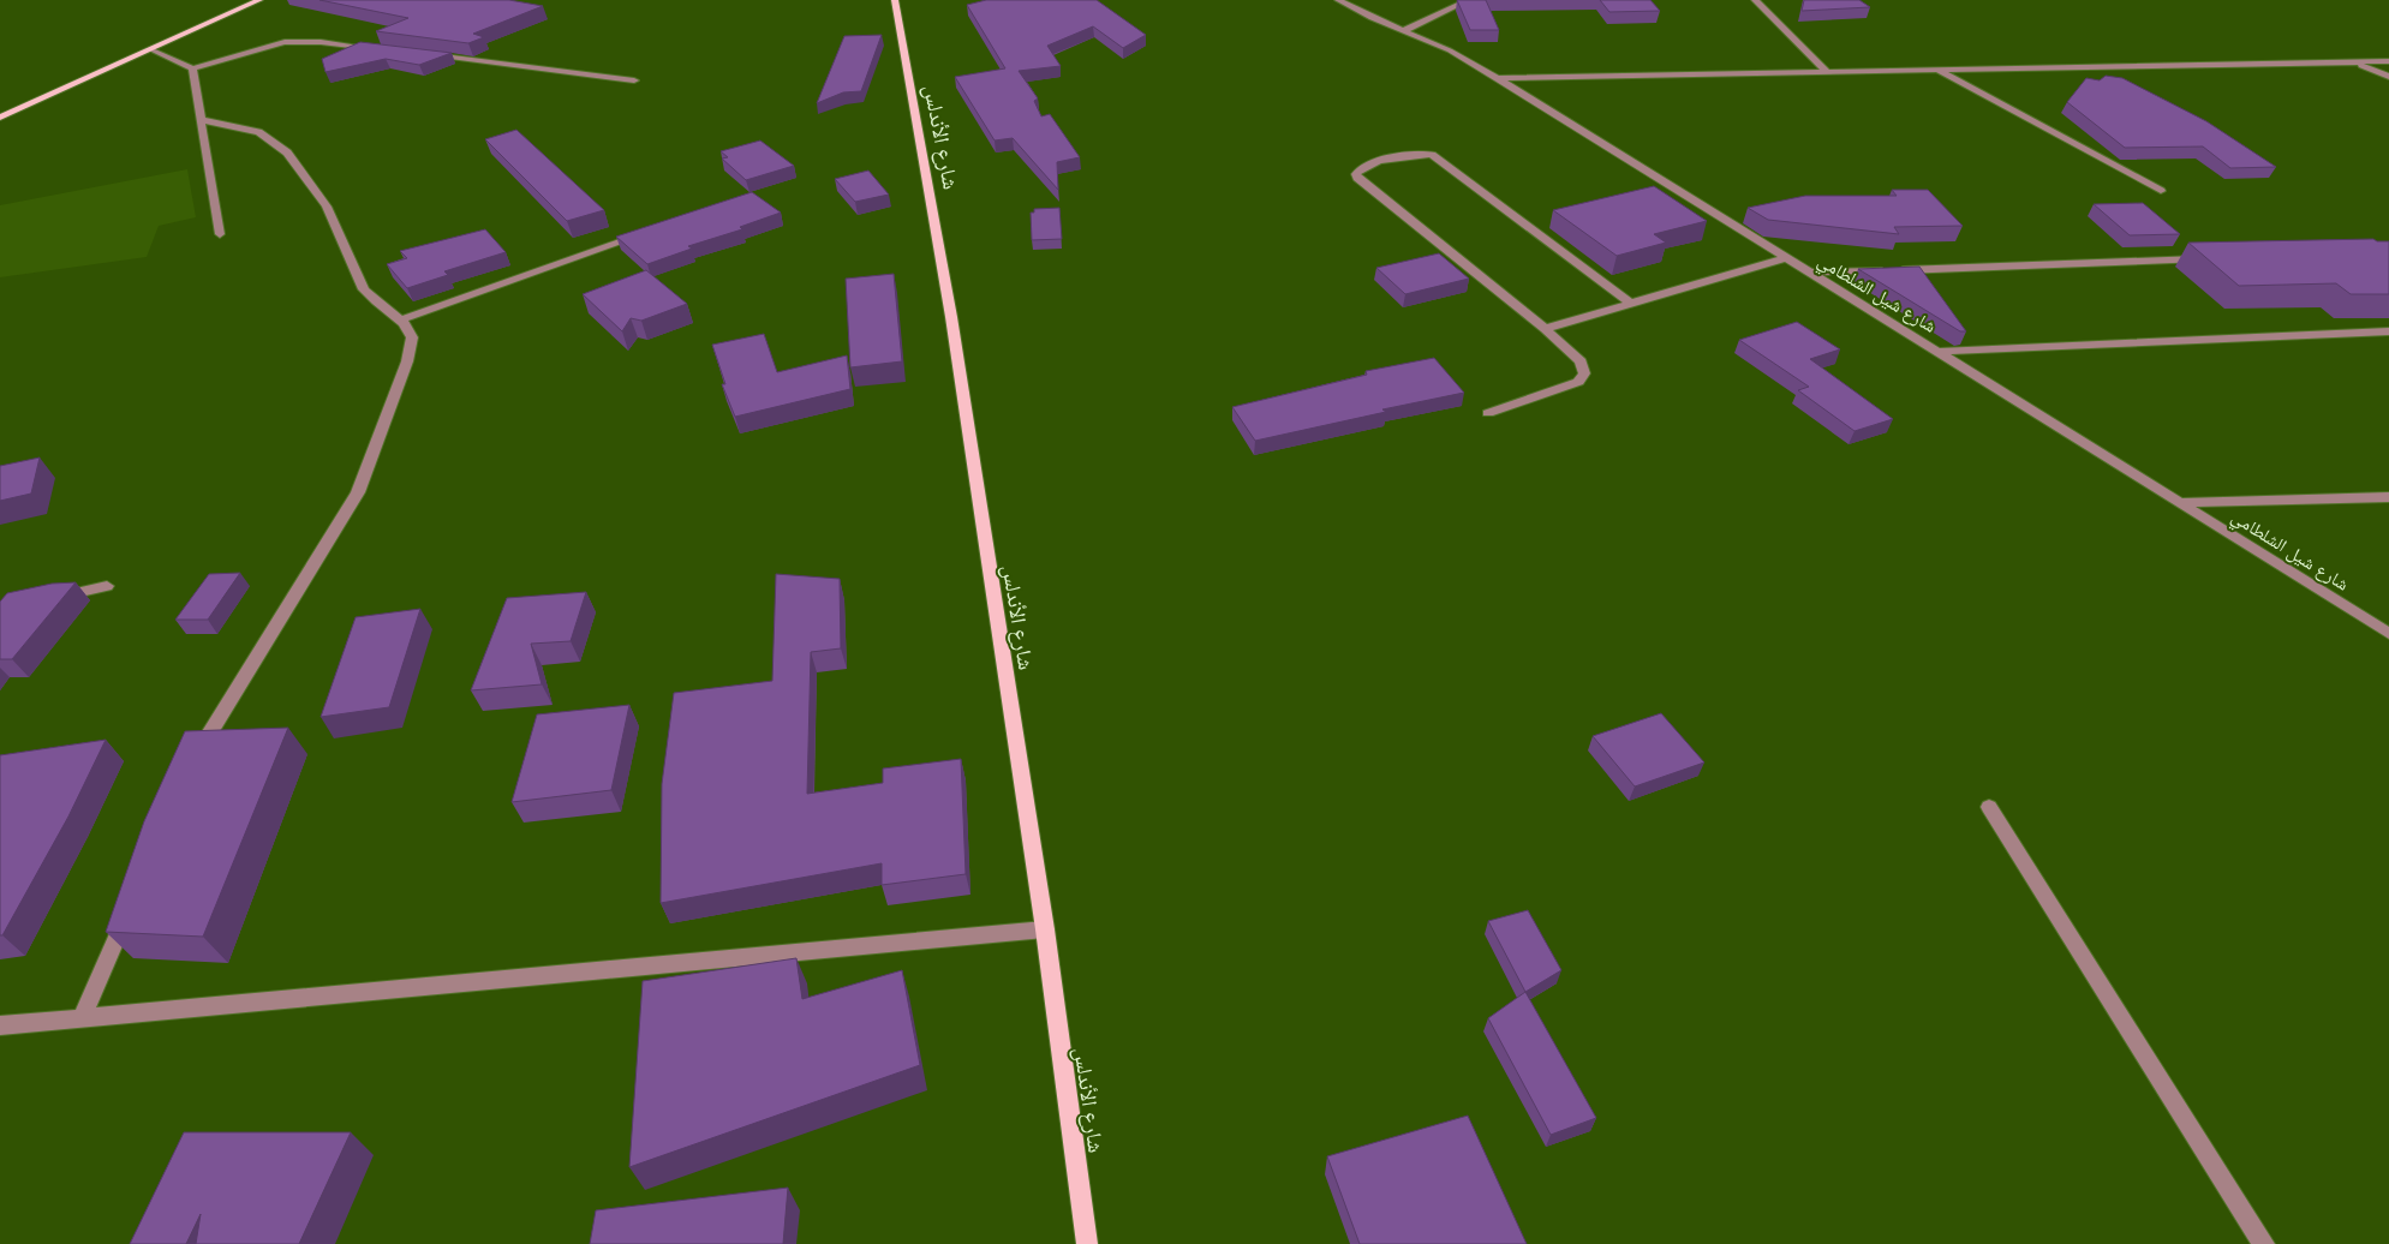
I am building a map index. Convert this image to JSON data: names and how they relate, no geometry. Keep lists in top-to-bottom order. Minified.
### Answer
{"streets":{"main road":["شارع الأندلس"],"street":["شارع شيل الشلطامي"]}}
